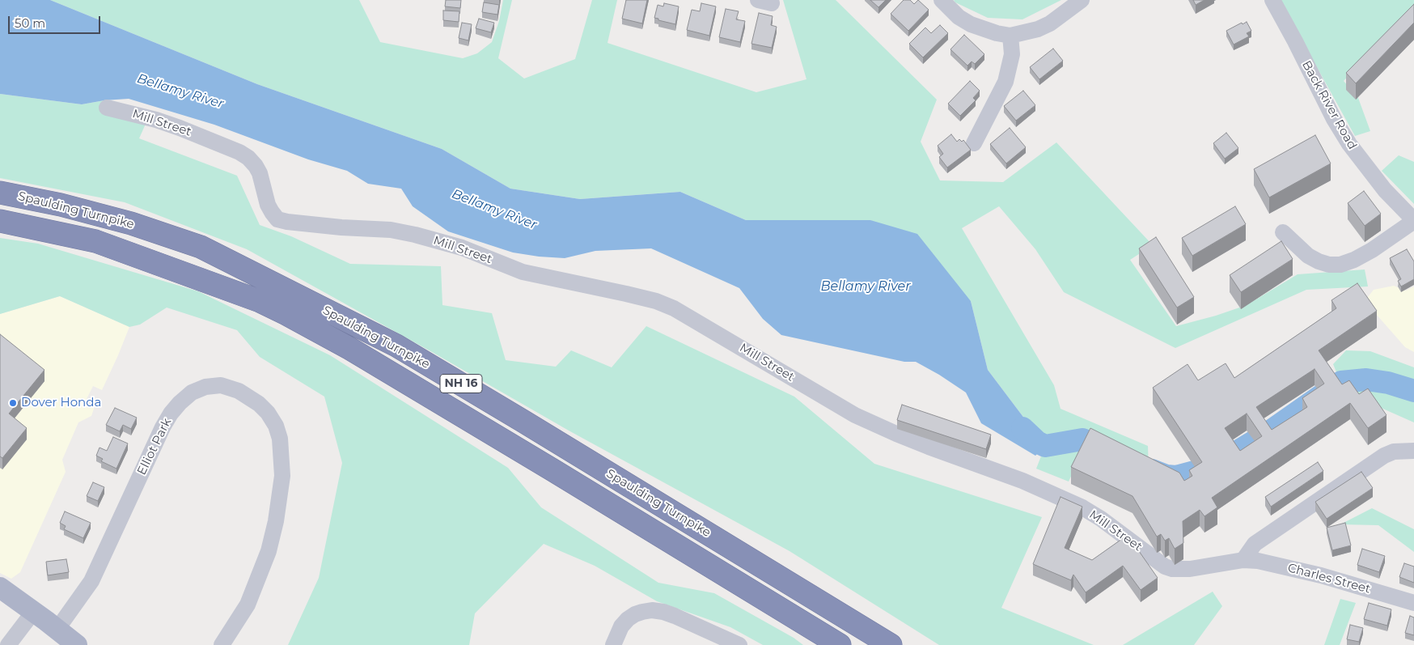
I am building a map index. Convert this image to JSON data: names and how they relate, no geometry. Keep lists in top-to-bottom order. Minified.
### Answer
{"streets":{"highway":["Spaulding Turnpike","NH 16"],"street":["Back River Road","Mill Street","Elliot Park","Charles Street"]},"crossings":[["Mill Street","Charles Street"]],"water":["Bellamy River"],"places":["Dover Honda"],"scale_bar":"50 m"}
